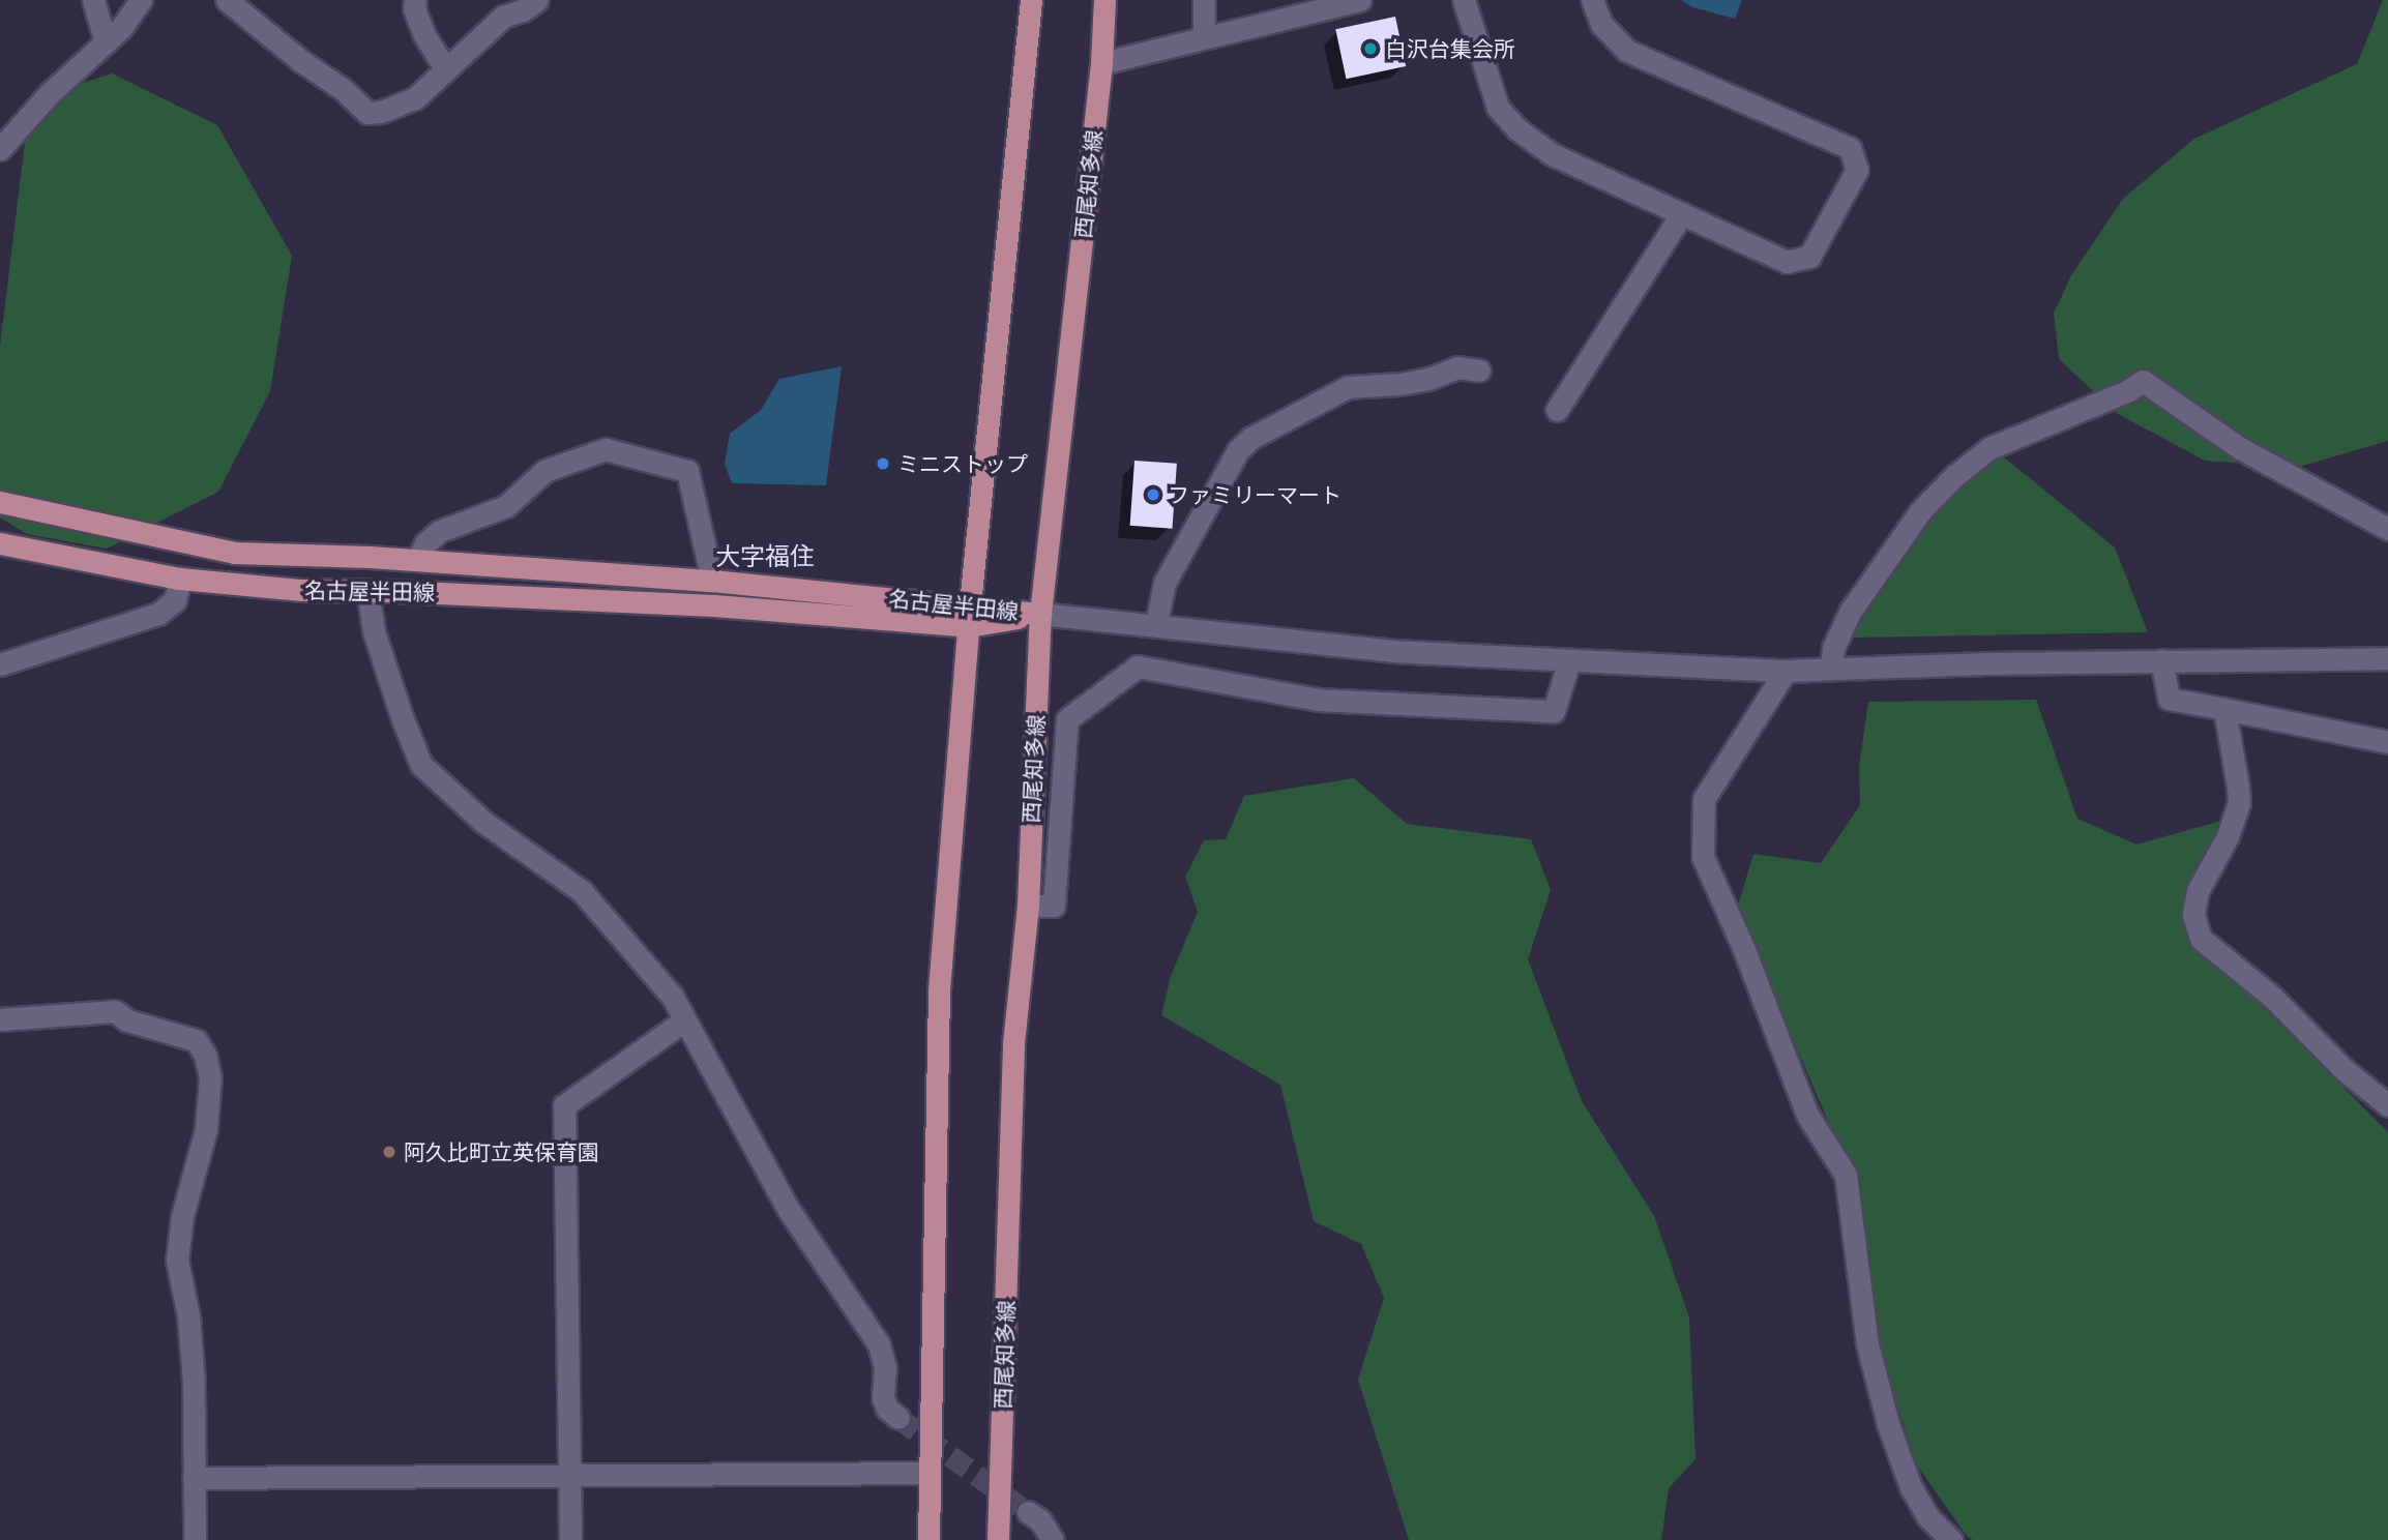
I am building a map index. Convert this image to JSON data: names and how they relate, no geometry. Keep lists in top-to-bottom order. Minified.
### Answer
{"streets":{"main road":["西尾知多線","名古屋半田線"]},"crossings":[["西尾知多線","名古屋半田線"]],"districts":["大字福住"],"places":["白沢台集会所","ミニストップ","ファミリーマート","阿久比町立英保育園"]}
